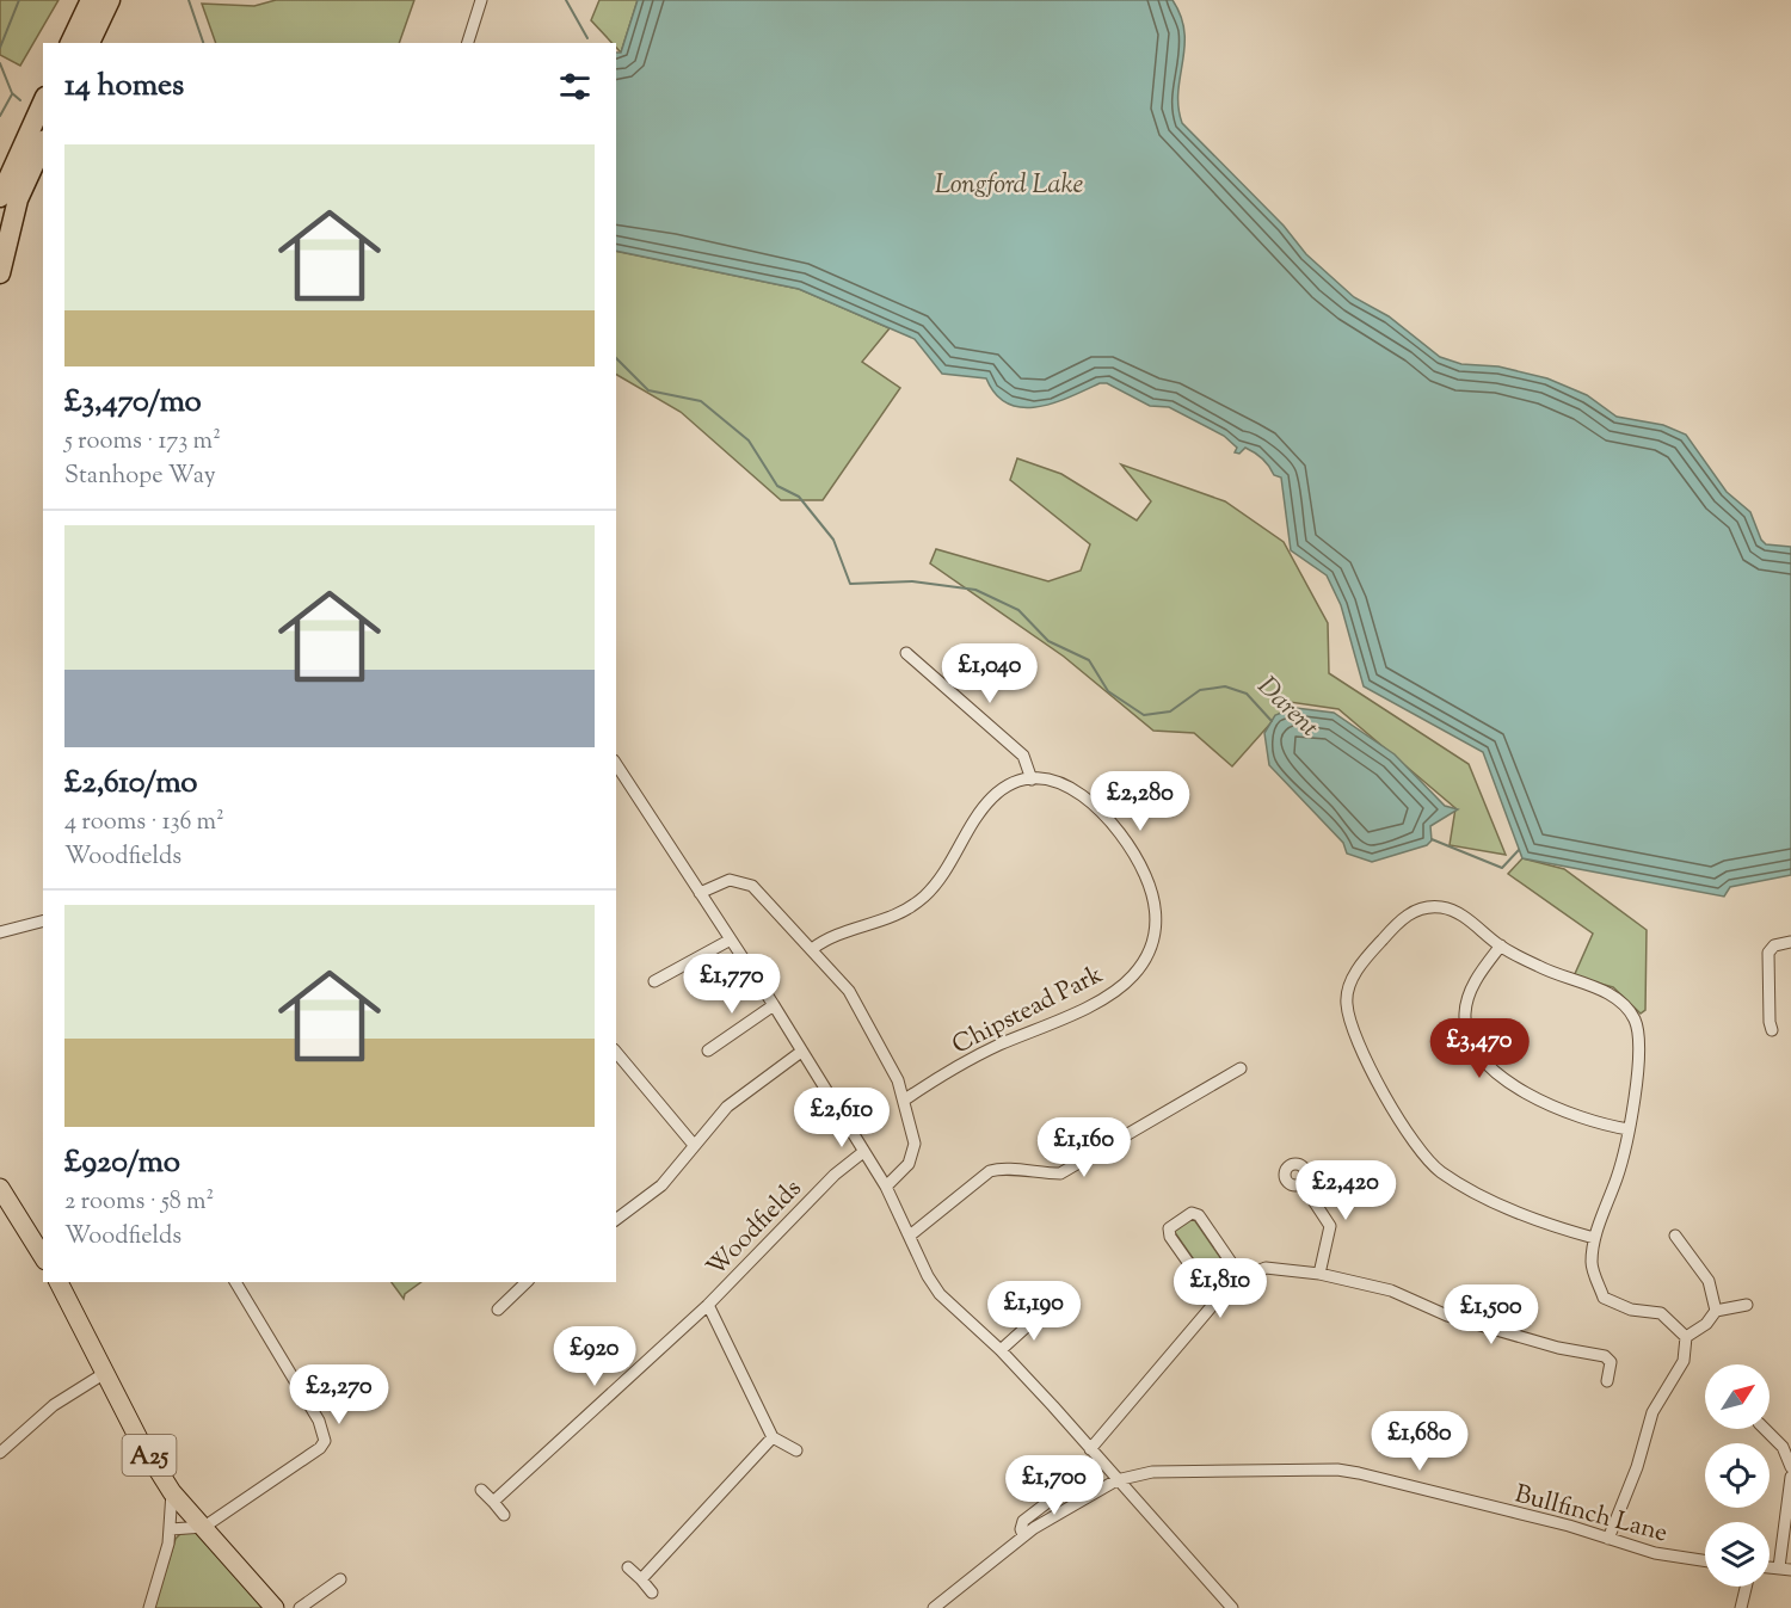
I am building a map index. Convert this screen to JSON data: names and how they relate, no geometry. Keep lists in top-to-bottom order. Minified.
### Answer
{"streets":{"highway":["A25"],"street":["Chipstead Park","Woodfields","Bullfinch Lane"]},"water":["Longford Lake","Darent"],"north":"top right","page":{"heading":"14 homes","list":[{"name":"£3,470/mo","note":"5 rooms · 173 m² · Stanhope Way"},{"name":"£2,610/mo","note":"4 rooms · 136 m² · Woodfields"},{"name":"£920/mo","note":"2 rooms · 58 m² · Woodfields"}],"price":["£1,040","£2,280","£1,770","£3,470","£2,610","£1,160","£2,420","£1,810","£1,190","£1,500","£920","£2,270","£1,680","£1,700"]}}
